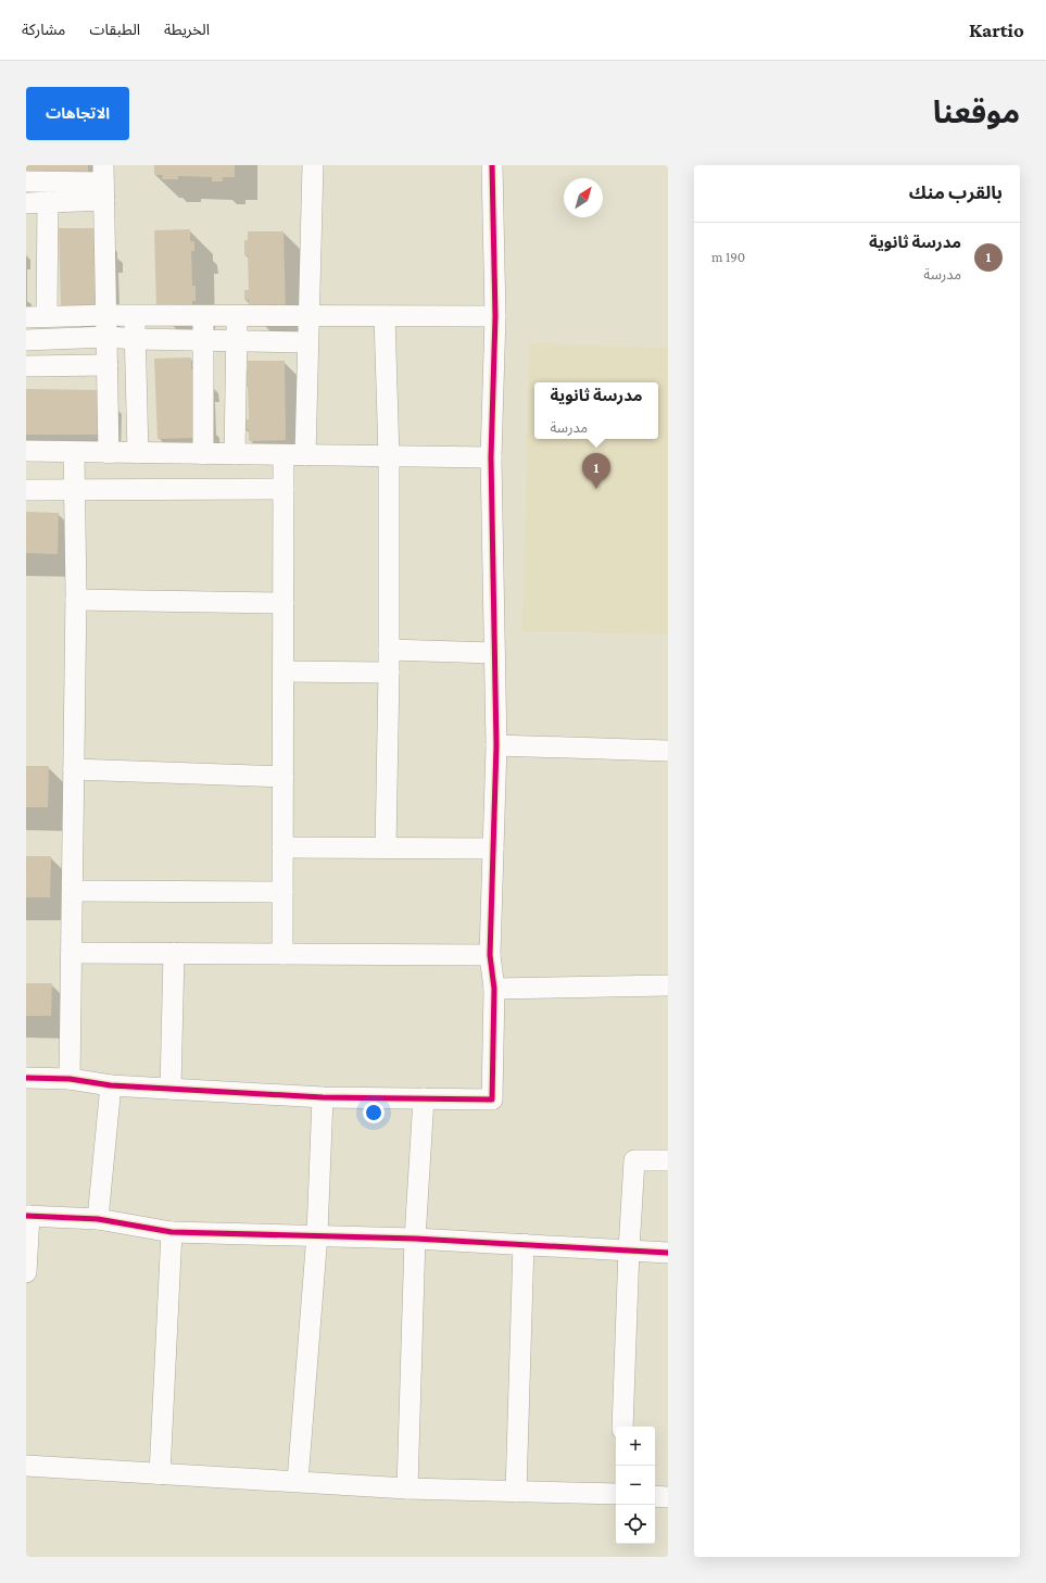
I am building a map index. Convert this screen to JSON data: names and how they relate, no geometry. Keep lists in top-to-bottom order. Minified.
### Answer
{"north":"top right","page":{"header":"Kartio","nav":["الخريطة","الطبقات","مشاركة"],"title":"موقعنا","buttons":"الاتجاهات","heading":"بالقرب منك","list":[{"mark":"1","name":"مدرسة ثانوية","note":"مدرسة","value":"190 m"}],"popup":["مدرسة ثانوية","مدرسة"],"pins":"1","map_buttons":["+","−"]}}
